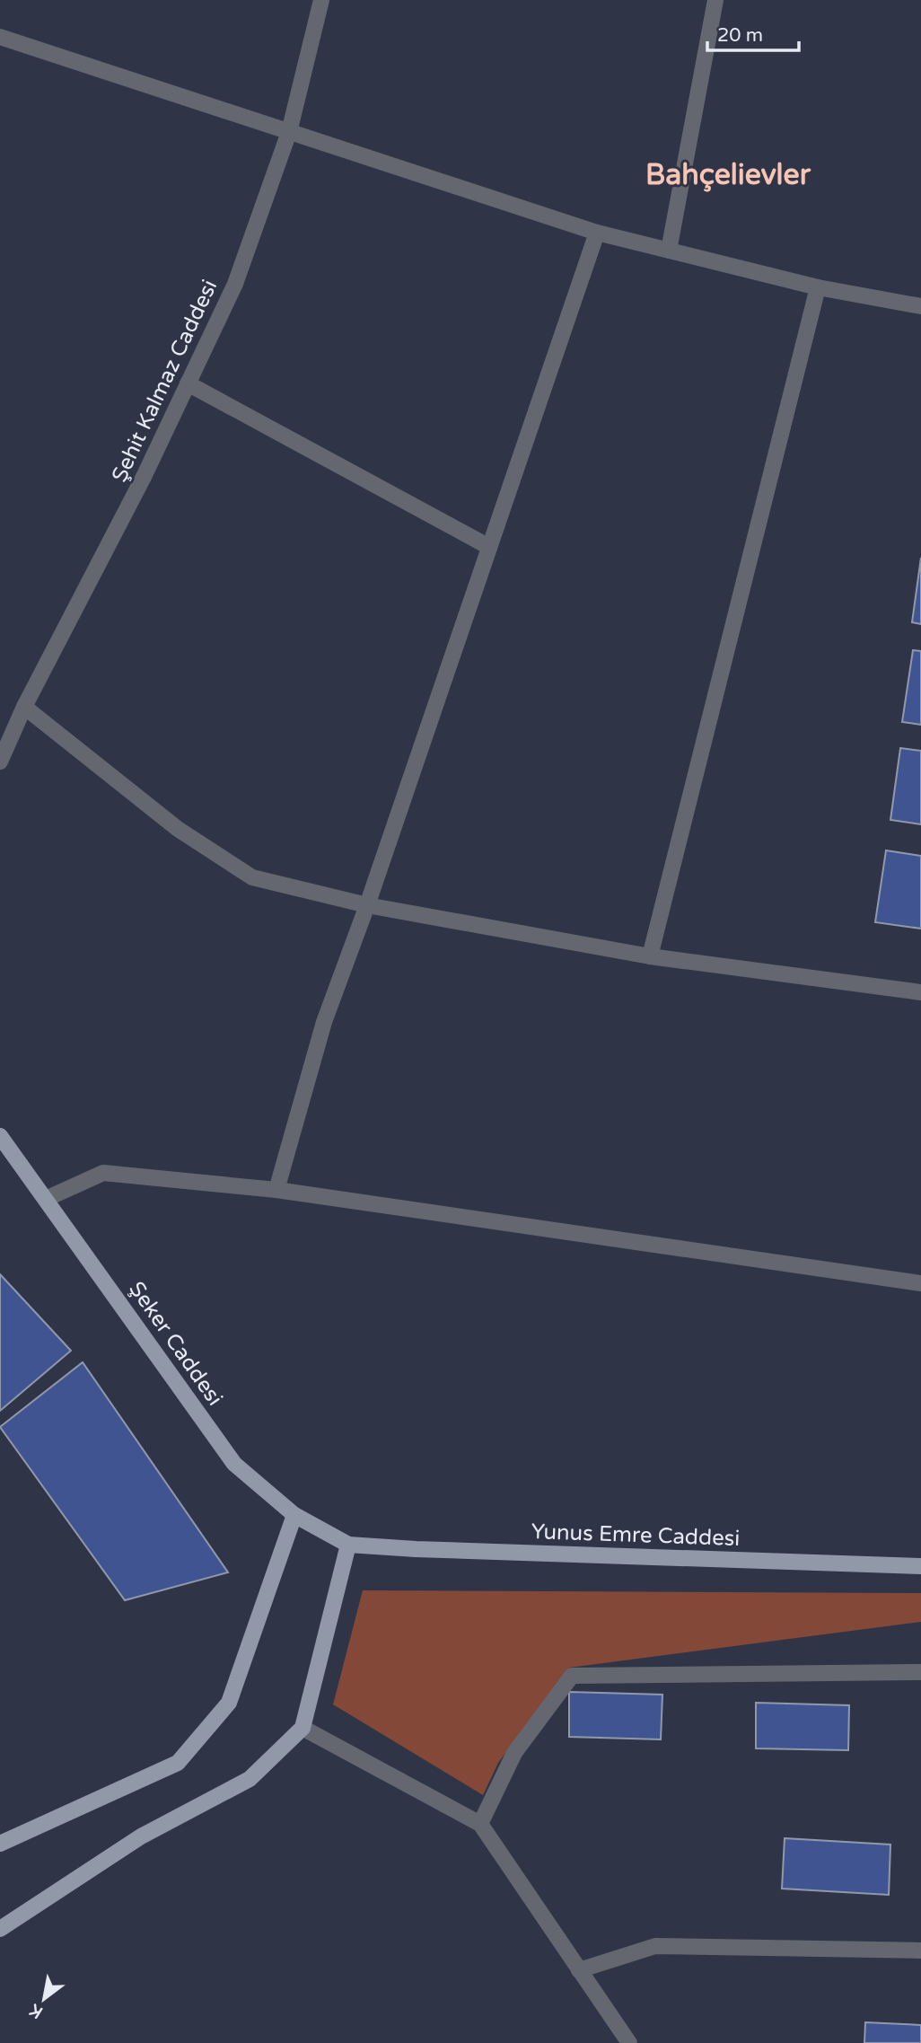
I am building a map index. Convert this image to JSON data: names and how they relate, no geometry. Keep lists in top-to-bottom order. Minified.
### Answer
{"streets":{"main road":["Şeker Caddesi","Yunus Emre Caddesi"],"street":["Şehit Kalmaz Caddesi"]},"crossings":[["Şeker Caddesi","Yunus Emre Caddesi"]],"districts":["Bahçelievler"],"scale_bar":"20 m","north":"bottom left"}
